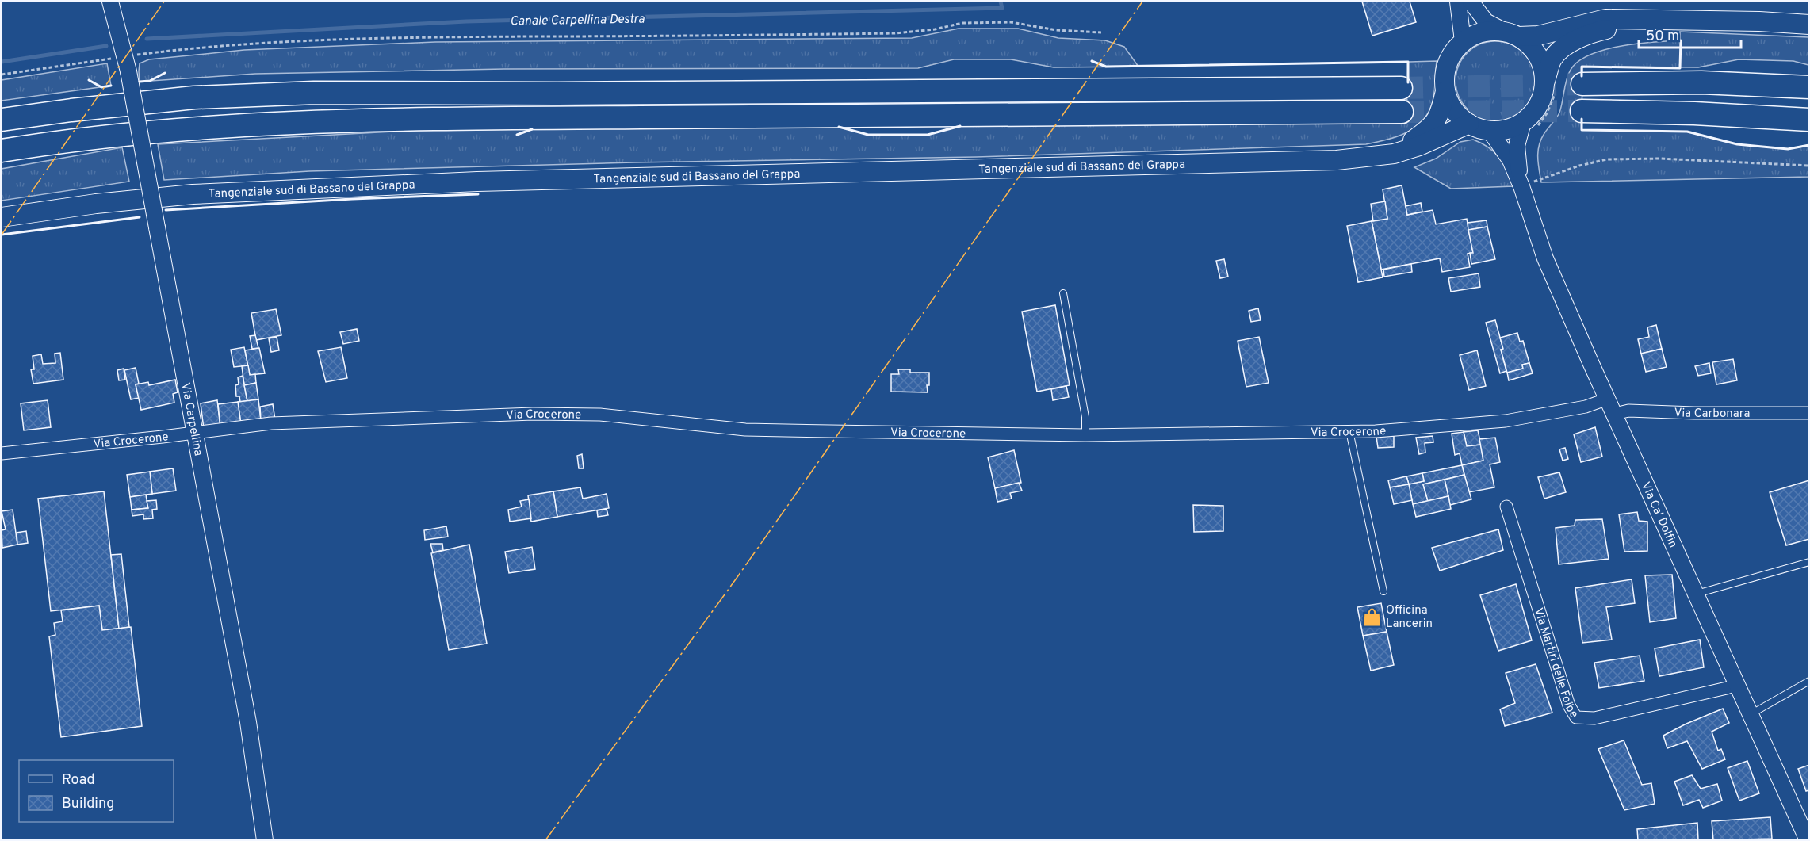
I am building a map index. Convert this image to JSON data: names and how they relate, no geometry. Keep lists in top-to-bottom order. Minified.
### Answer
{"streets":{"main road":["Tangenziale sud di Bassano del Grappa"],"street":["Via Carbonara","Via Crocerone","Via Carpellina","Via Ca' Dolfin","Via Martiri delle Foibe"]},"crossings":[["Tangenziale sud di Bassano del Grappa","Via Ca' Dolfin"],["Via Carbonara","Via Ca' Dolfin"],["Via Crocerone","Via Carpellina"],["Via Crocerone","Via Ca' Dolfin"],["Via Ca' Dolfin","Via Martiri delle Foibe"]],"water":["Canale Carpellina Destra"],"places":{"shop":["Officina Lancerin"]},"legend":["Road","Building"],"scale_bar":"50 m"}
